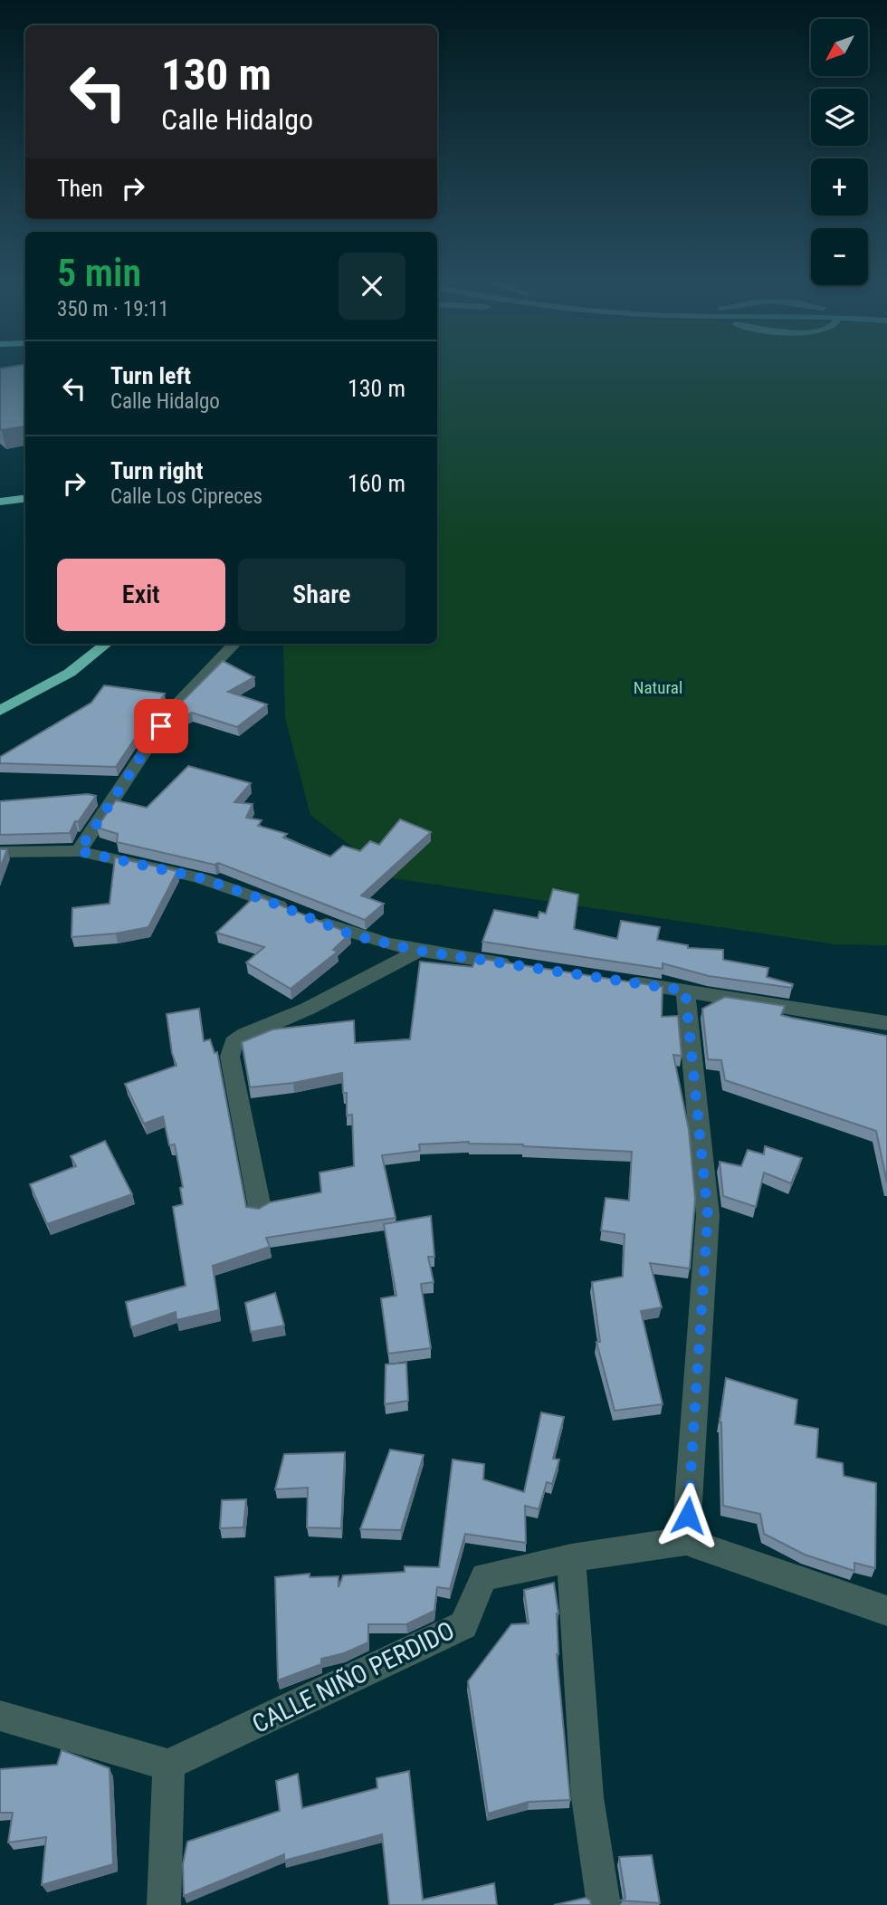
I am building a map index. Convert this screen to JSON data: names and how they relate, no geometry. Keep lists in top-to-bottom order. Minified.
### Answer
{"streets":{"street":["CALLE NIÑO PERDIDO"]},"parks":["Natural"],"north":"bottom left","page":{"map_buttons":["+","−"],"turn":["130 m","Calle Hidalgo"],"then":"Then","heading":["5 min","350 m · 19:11"],"list":[{"name":"Turn left","note":"Calle Hidalgo","value":"130 m"},{"name":"Turn right","note":"Calle Los Cipreces","value":"160 m"}],"buttons":["Exit","Share"]}}
